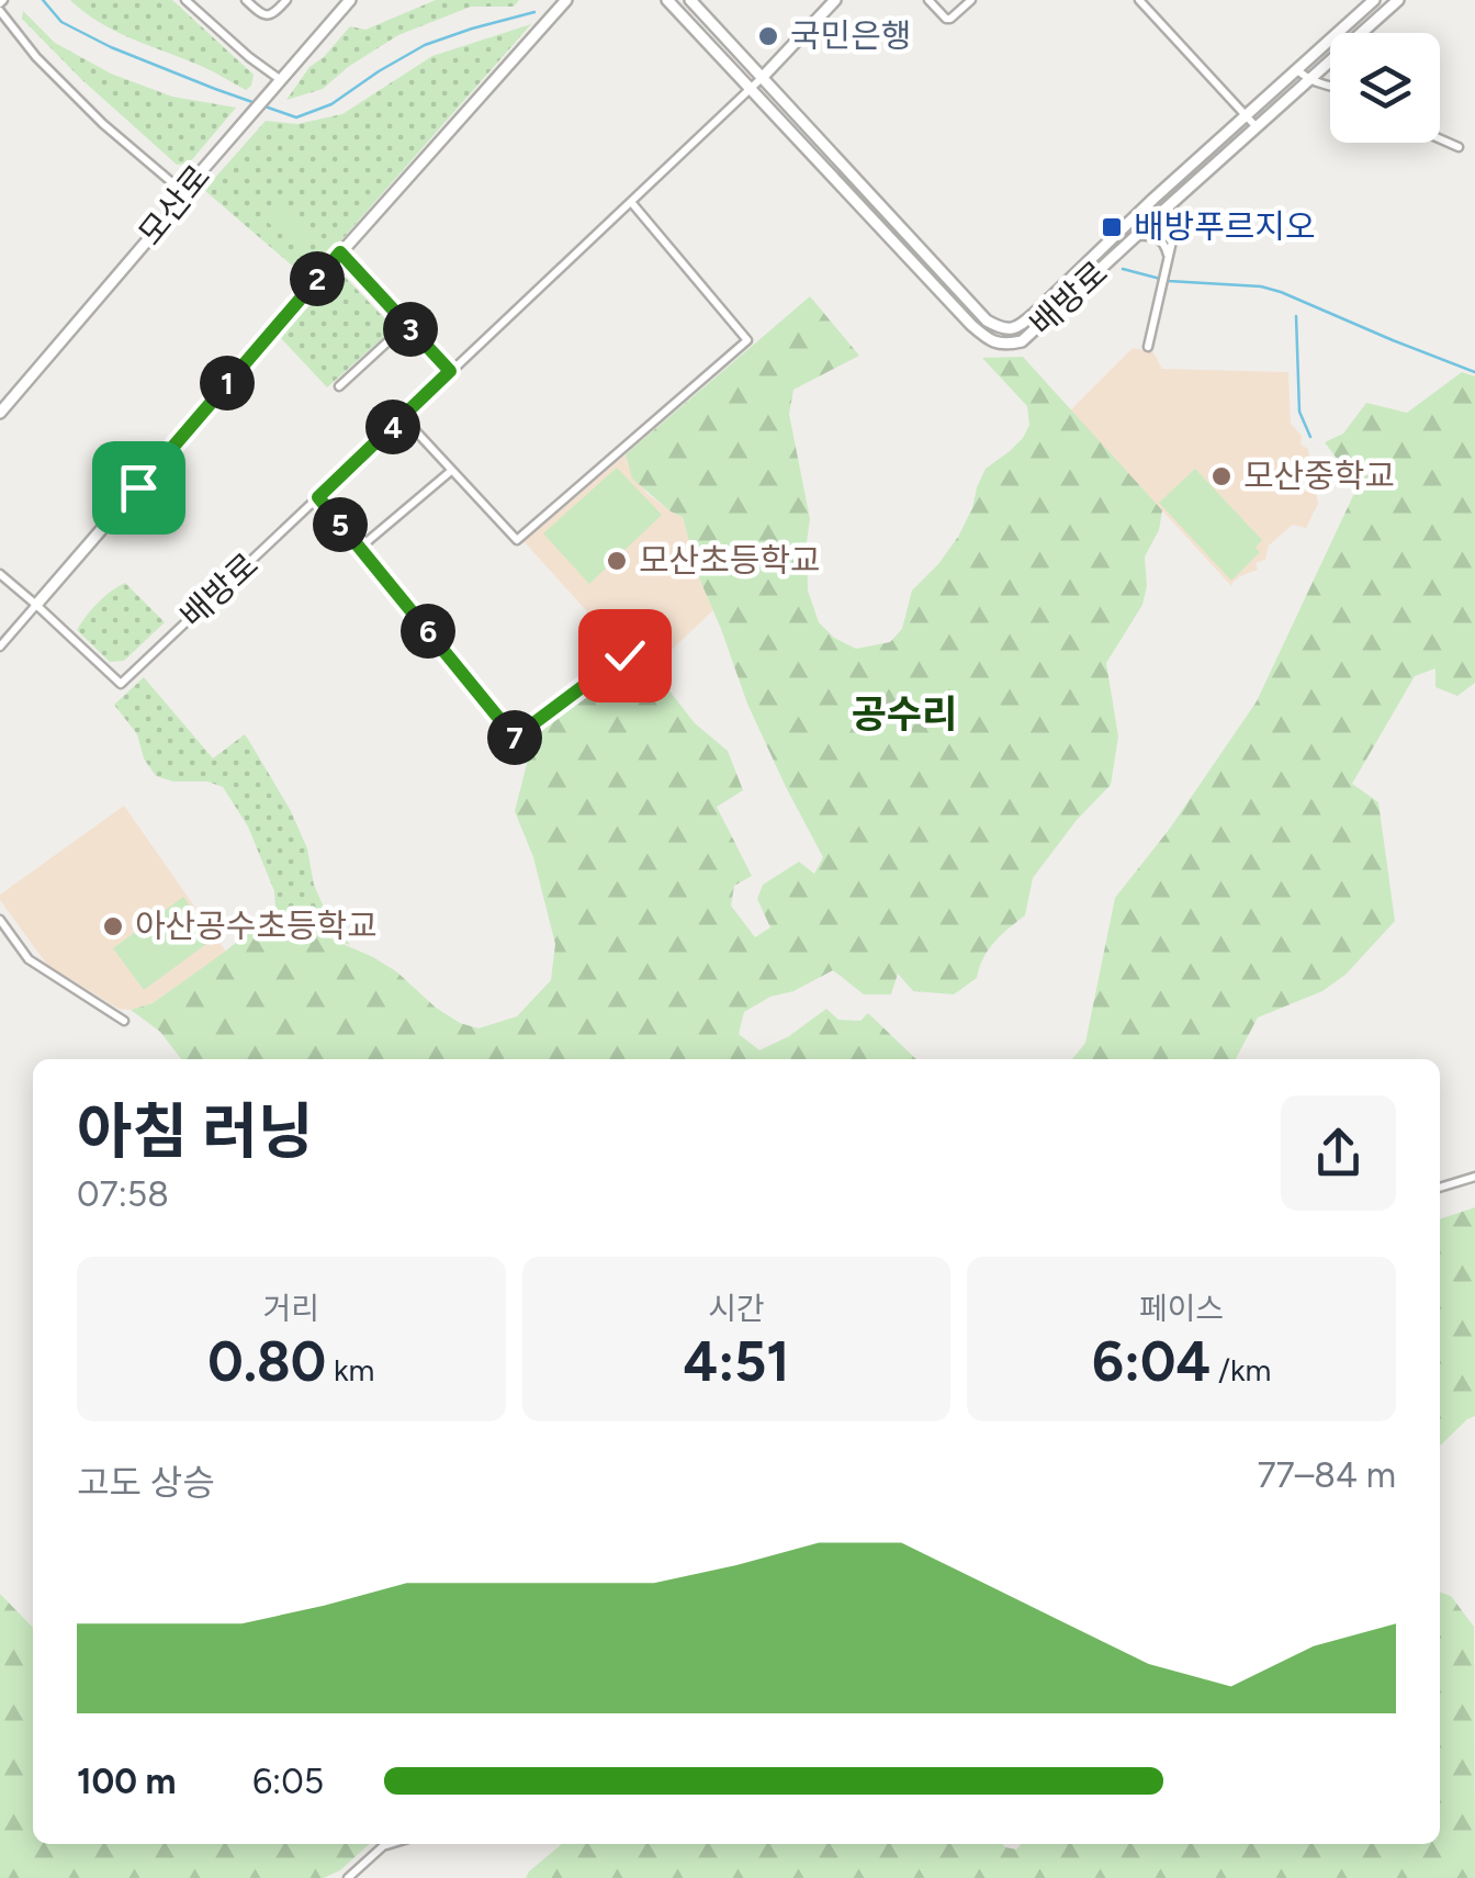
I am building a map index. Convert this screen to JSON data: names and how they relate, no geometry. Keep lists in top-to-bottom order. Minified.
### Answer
{"streets":{"street":["모산로","배방로"]},"districts":["공수리"],"places":{"other":["국민은행","모산중학교","모산초등학교","아산공수초등학교"],"transit":["배방푸르지오"]},"page":{"pins":["2","3","1","4","5","6","7"],"heading":["아침 러닝","07:58"],"stats":[["거리","0.80 km"],["시간","4:51"],["페이스","6:04 /km"]],"chart":["고도 상승","77–84 m"],"list":[{"name":"100 m","note":"6:05"}]}}
